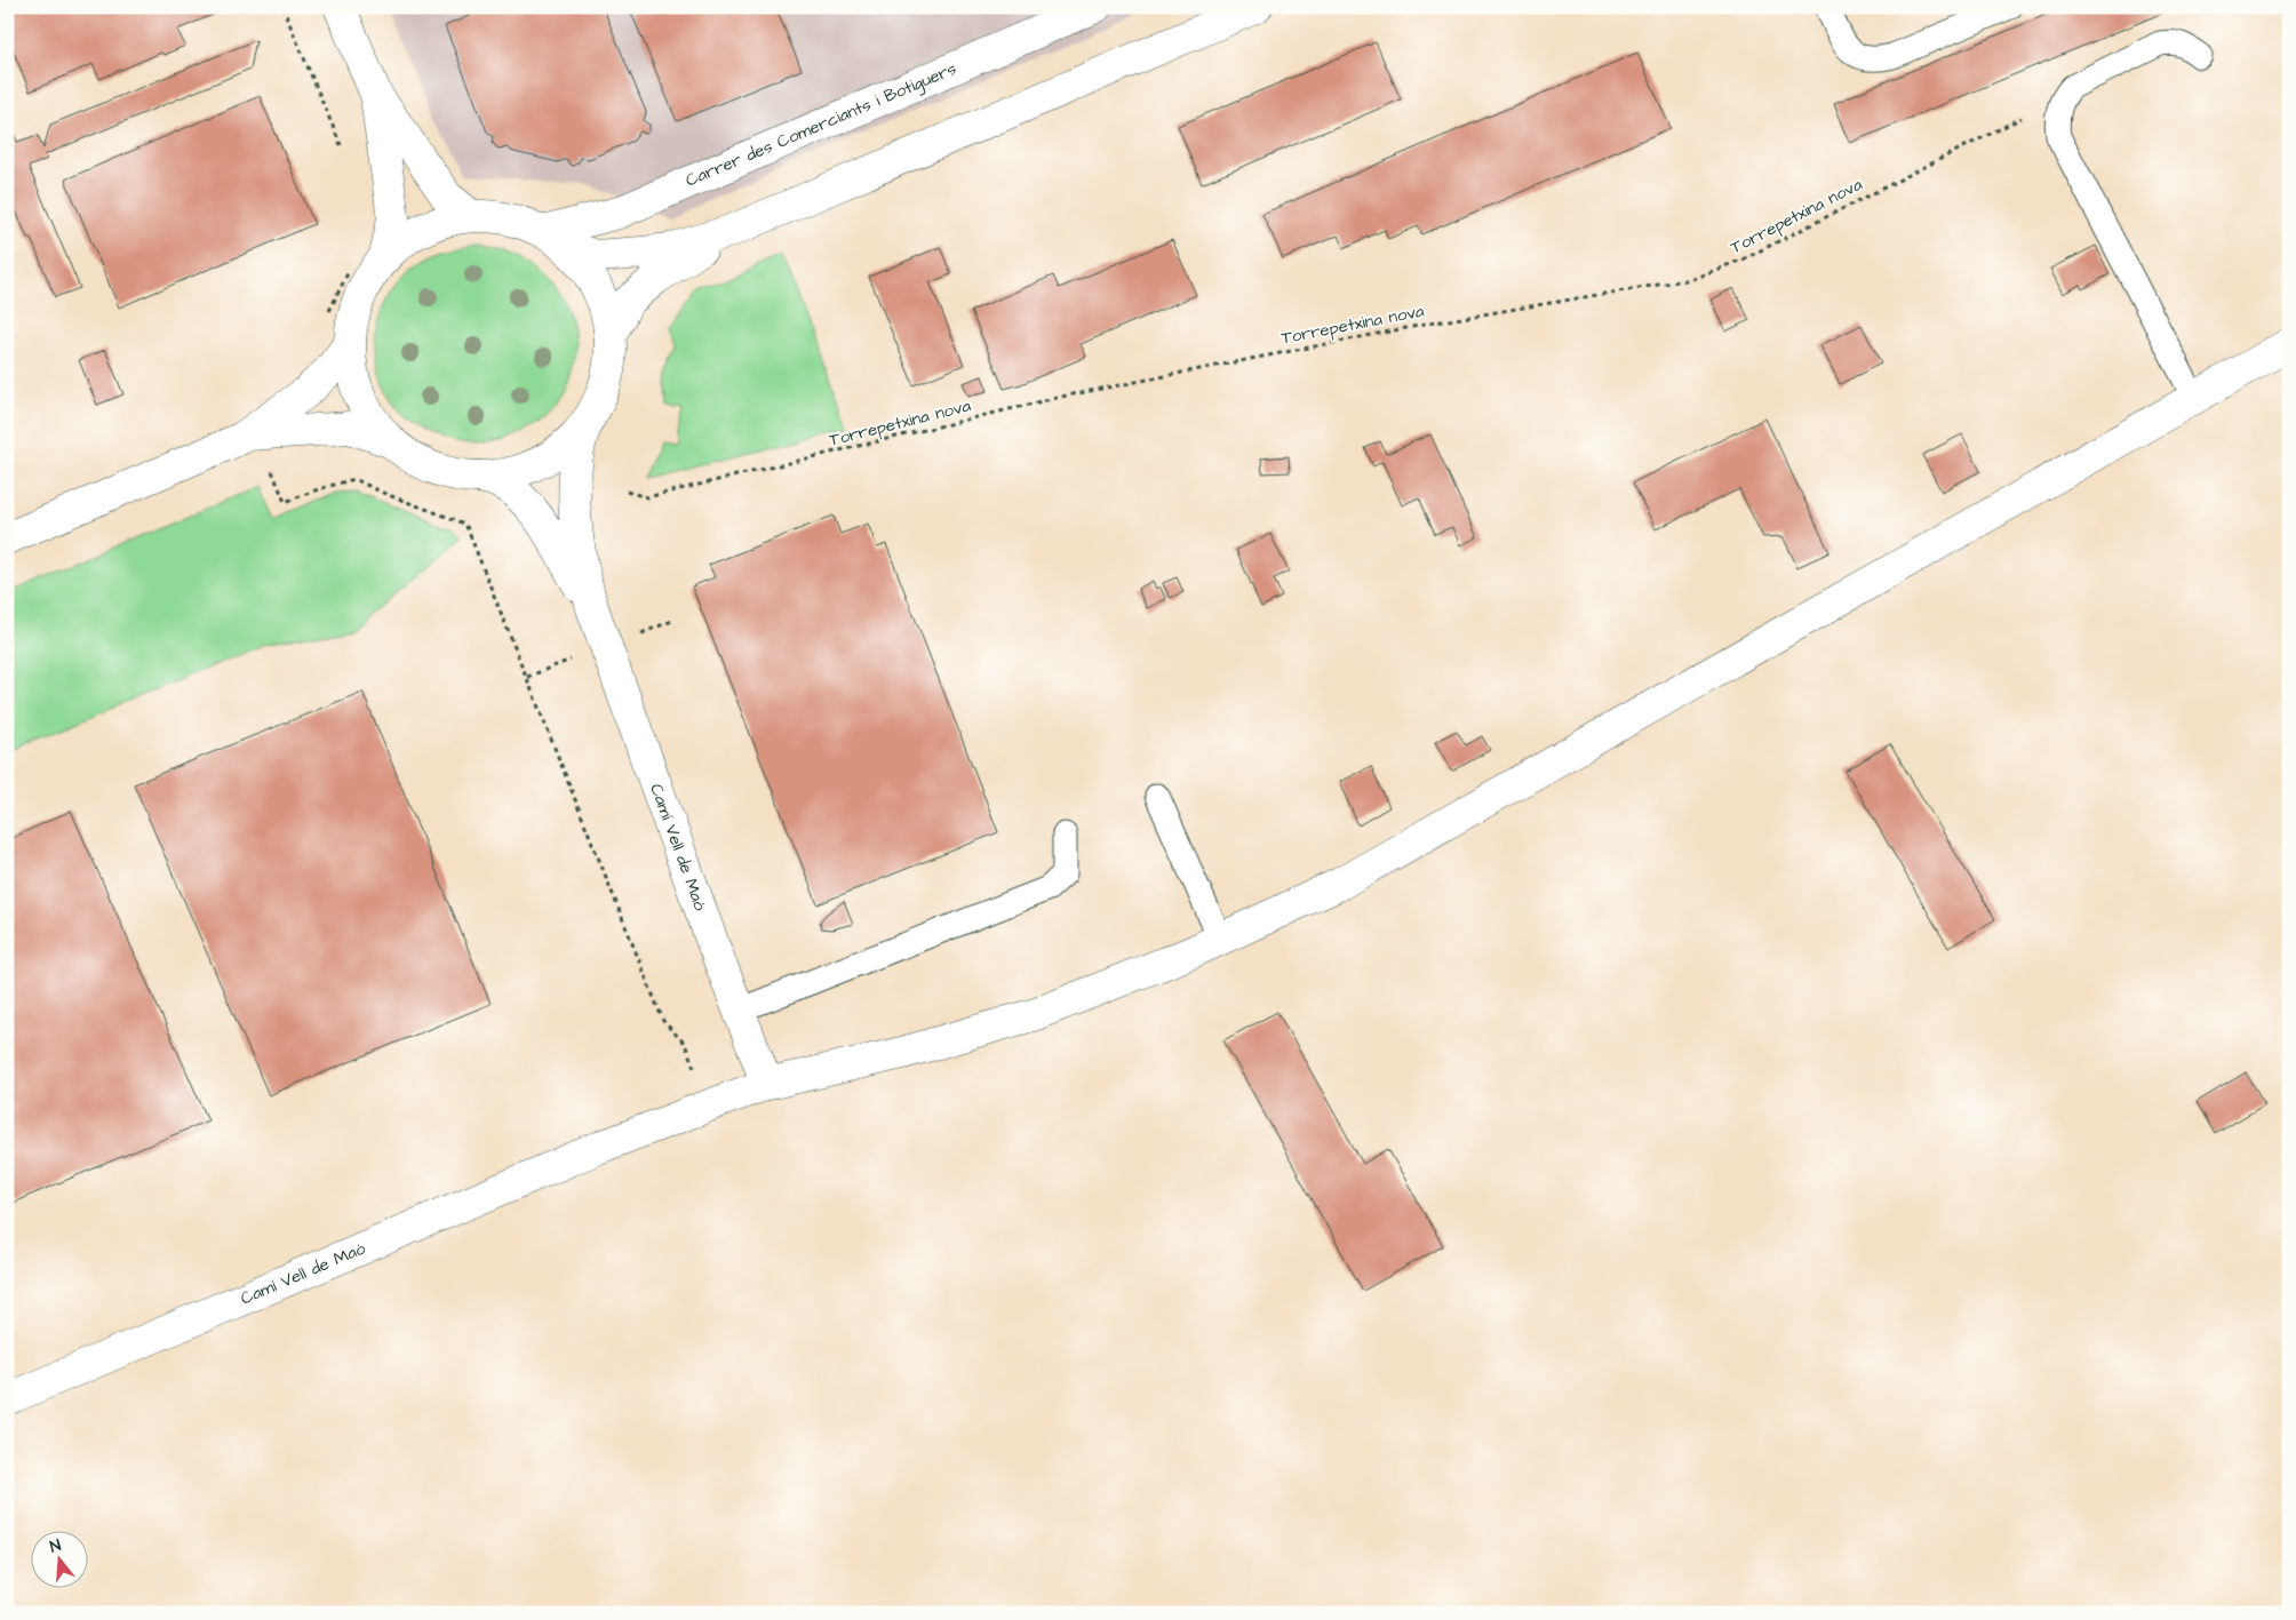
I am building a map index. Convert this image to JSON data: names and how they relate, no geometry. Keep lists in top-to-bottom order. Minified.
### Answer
{"streets":{"street":["Carrer des Comerciants i Botiguers","Camí Vell de Maó"],"path":["Torrepetxina nova"]},"north":"top"}
